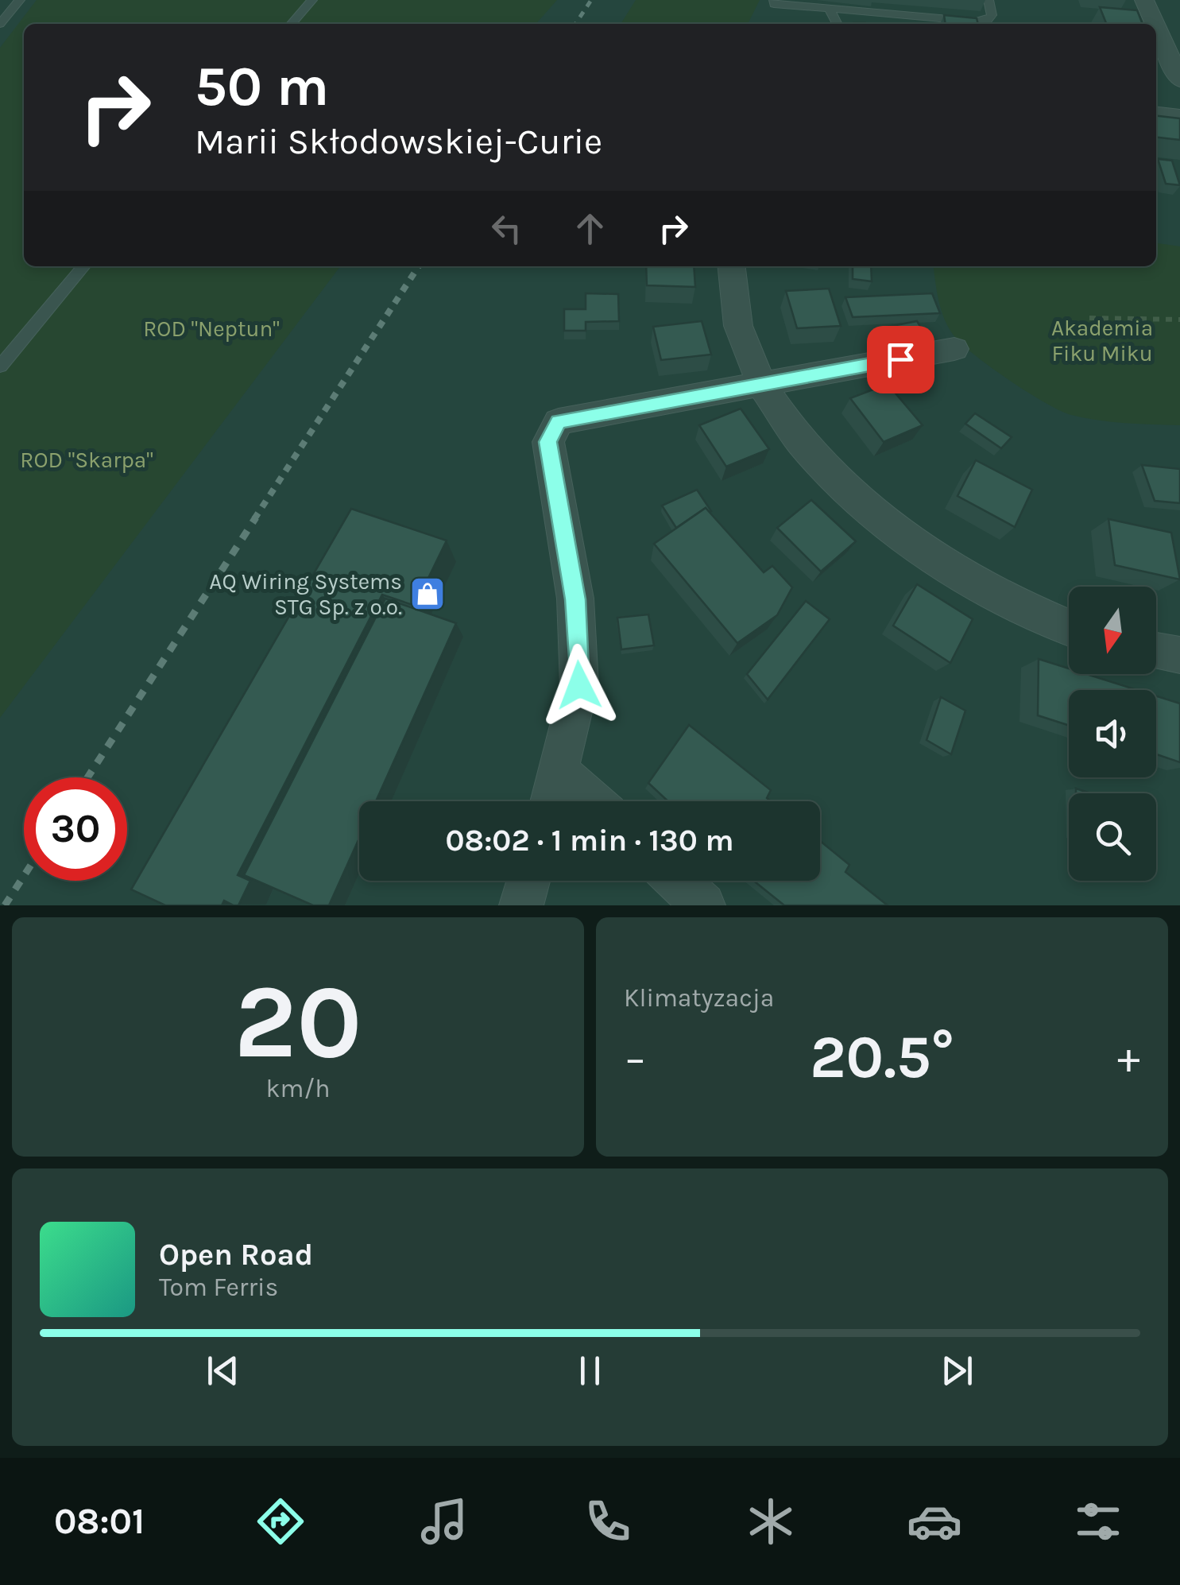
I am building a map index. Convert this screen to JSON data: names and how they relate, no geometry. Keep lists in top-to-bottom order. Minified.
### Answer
{"parks":["Akademia Fiku Miku","ROD \"Neptun\"","ROD \"Skarpa\""],"places":{"shop":["AQ Wiring Systems STG Sp. z o.o."]},"north":"bottom","page":{"turn":["50 m","Marii Skłodowskiej-Curie"],"limit":"30","trip":"08:02 · 1 min · 130 m","tile":[["20","km/h"],"Klimatyzacja"],"heat":["−","20.5°","+"],"song":["Open Road","Tom Ferris"],"tabs":"08:01"}}
